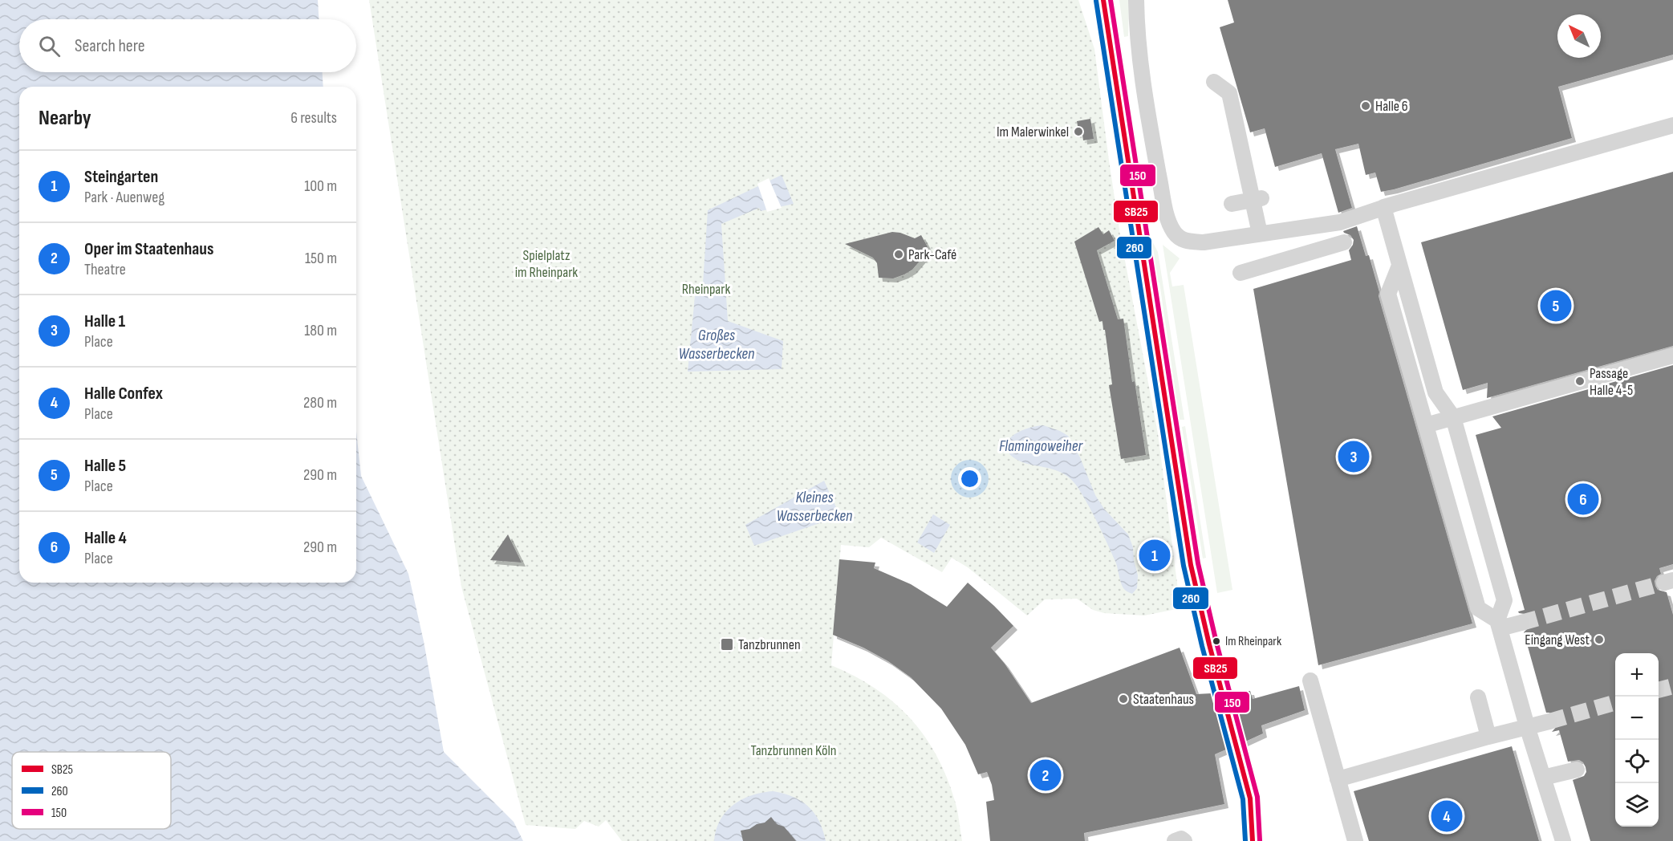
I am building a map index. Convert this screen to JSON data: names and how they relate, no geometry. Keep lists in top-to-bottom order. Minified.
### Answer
{"water":["Großes Wasserbecken","Flamingoweiher","Kleines Wasserbecken"],"parks":["Spielplatz im Rheinpark","Rheinpark","Tanzbrunnen Köln"],"places":{"other":["Halle 6","Im Malerwinkel","Park-Café","Passage Halle 4-5","Eingang West","Im Rheinpark","Staatenhaus"],"transit":["Tanzbrunnen"]},"lines":["transit line SB25","transit line 150","transit line 260"],"legend":["SB25","260","150"],"north":"top left","page":{"search":"Search here","heading":["Nearby","6 results"],"list":[{"mark":"1","name":"Steingarten","note":"Park · Auenweg","value":"100 m"},{"mark":"2","name":"Oper im Staatenhaus","note":"Theatre","value":"150 m"},{"mark":"3","name":"Halle 1","note":"Place","value":"180 m"},{"mark":"4","name":"Halle Confex","note":"Place","value":"280 m"},{"mark":"5","name":"Halle 5","note":"Place","value":"290 m"},{"mark":"6","name":"Halle 4","note":"Place","value":"290 m"}],"pins":["5","3","6","1","2","4"],"map_buttons":["+","−"]}}
